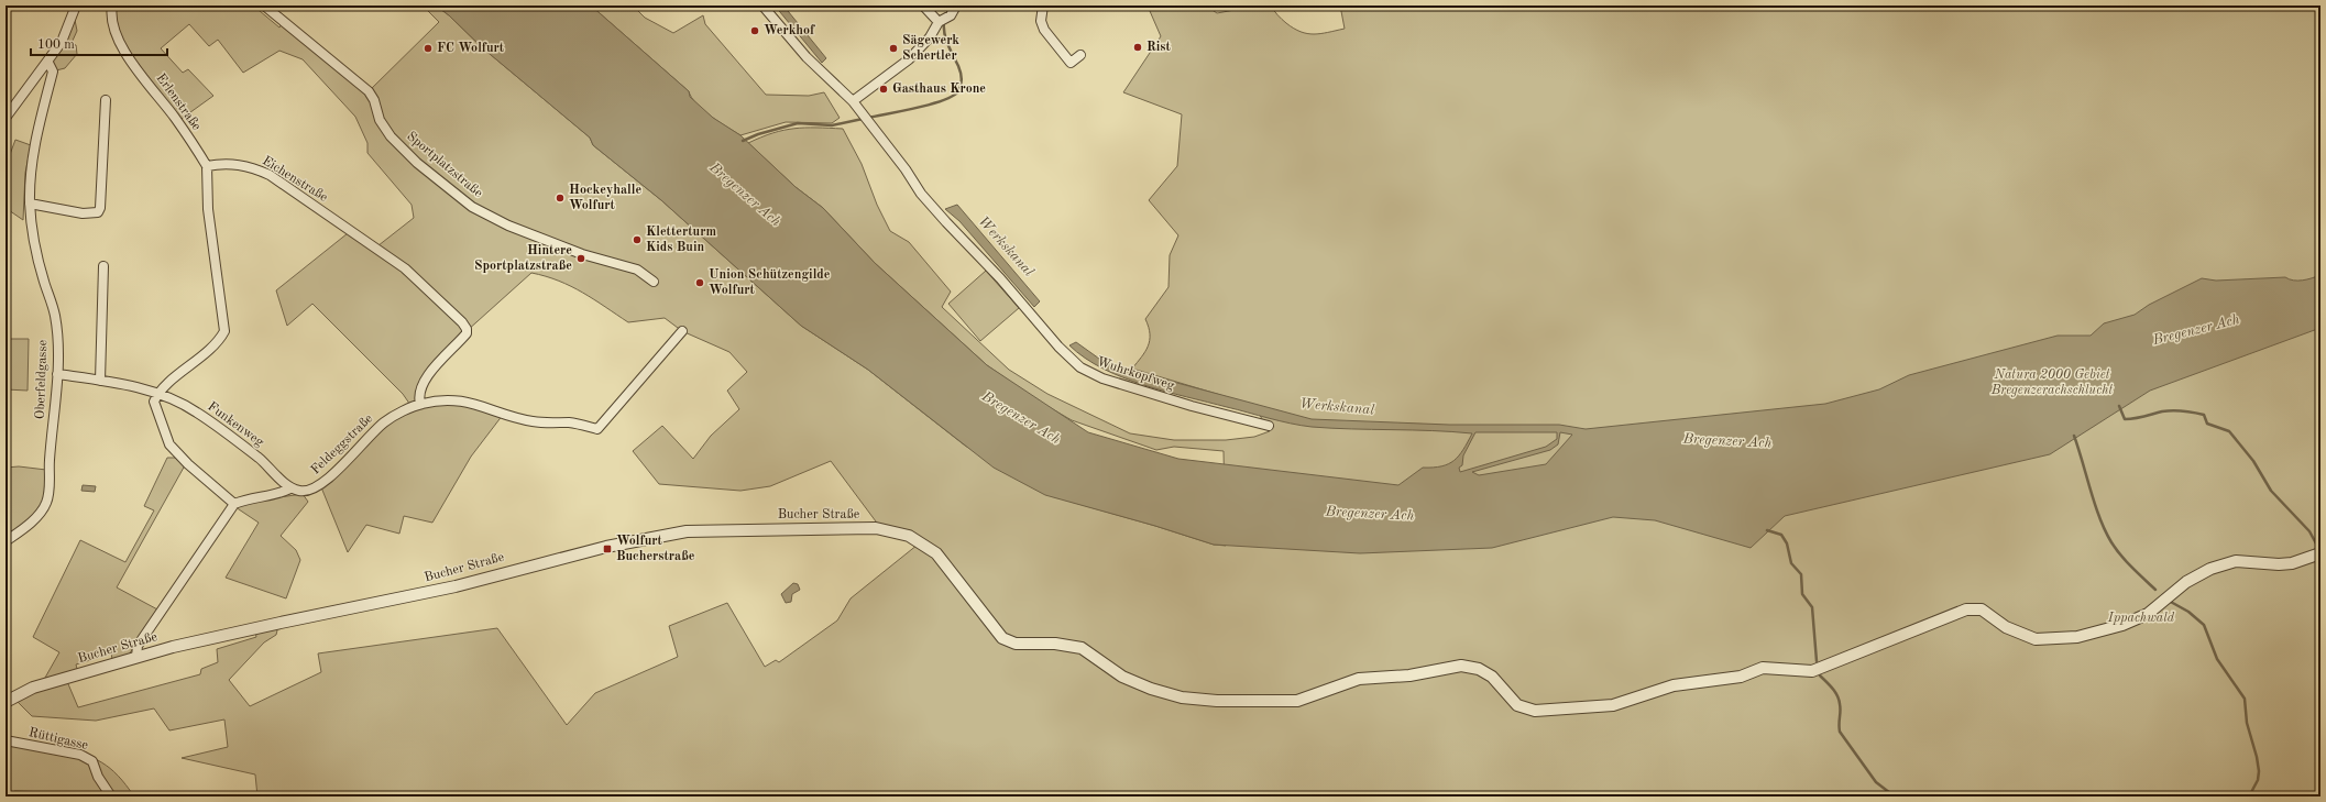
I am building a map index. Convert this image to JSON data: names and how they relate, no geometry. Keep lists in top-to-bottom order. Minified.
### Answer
{"streets":{"street":["Erlenstraße","Sportplatzstraße","Eichenstraße","Wuhrkopfweg","Oberfeldgasse","Funkenweg","Feldeggstraße","Bucher Straße","Rüttigasse"]},"crossings":[["Erlenstraße","Eichenstraße"],["Eichenstraße","Feldeggstraße"],["Oberfeldgasse","Funkenweg"],["Funkenweg","Feldeggstraße"]],"water":["Bregenzer Ach","Werkskanal"],"parks":["Natura 2000 Gebiet Bregenzerachschlucht","Ippachwald"],"places":{"other":["Werkhof","Rist","FC Wolfurt","Sägewerk Schertler","Gasthaus Krone","Hockeyhalle Wolfurt","Kletterturm Kids Buin","Hintere Sportplatzstraße","Union Schützengilde Wolfurt"],"transit":["Wolfurt Bucherstraße"]},"scale_bar":"100 m"}
